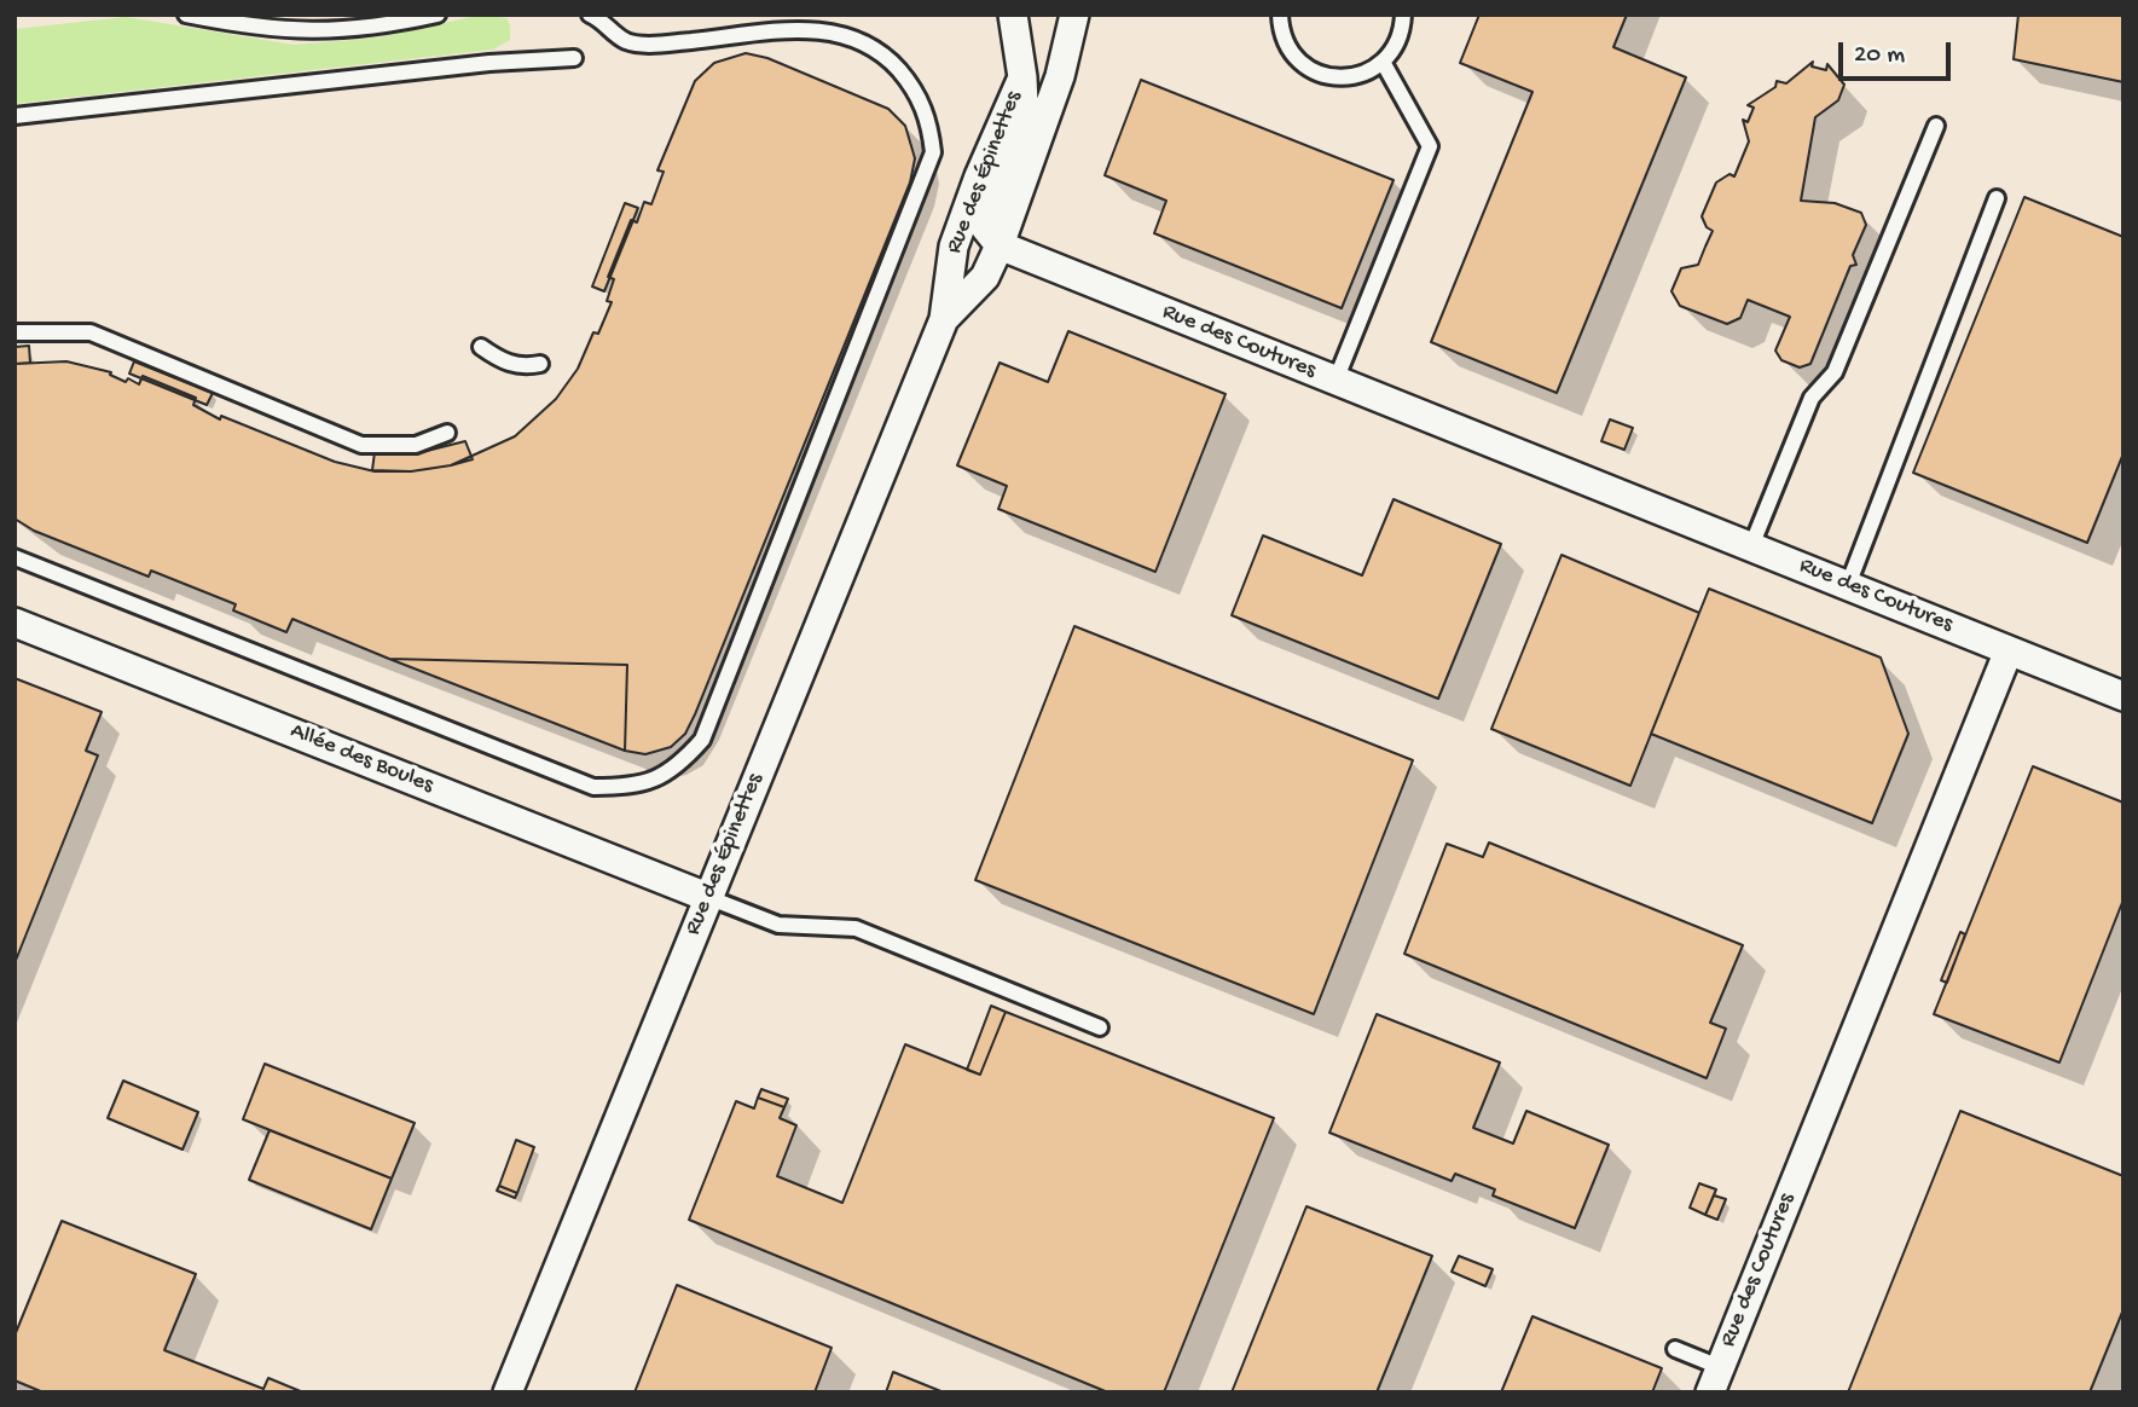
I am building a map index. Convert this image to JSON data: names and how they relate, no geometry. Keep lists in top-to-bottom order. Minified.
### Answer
{"streets":{"street":["Rue des Épinettes","Rue des Coutures","Allée des Boules"]},"crossings":[["Rue des Épinettes","Rue des Coutures"],["Rue des Épinettes","Allée des Boules"]],"scale_bar":"20 m"}
